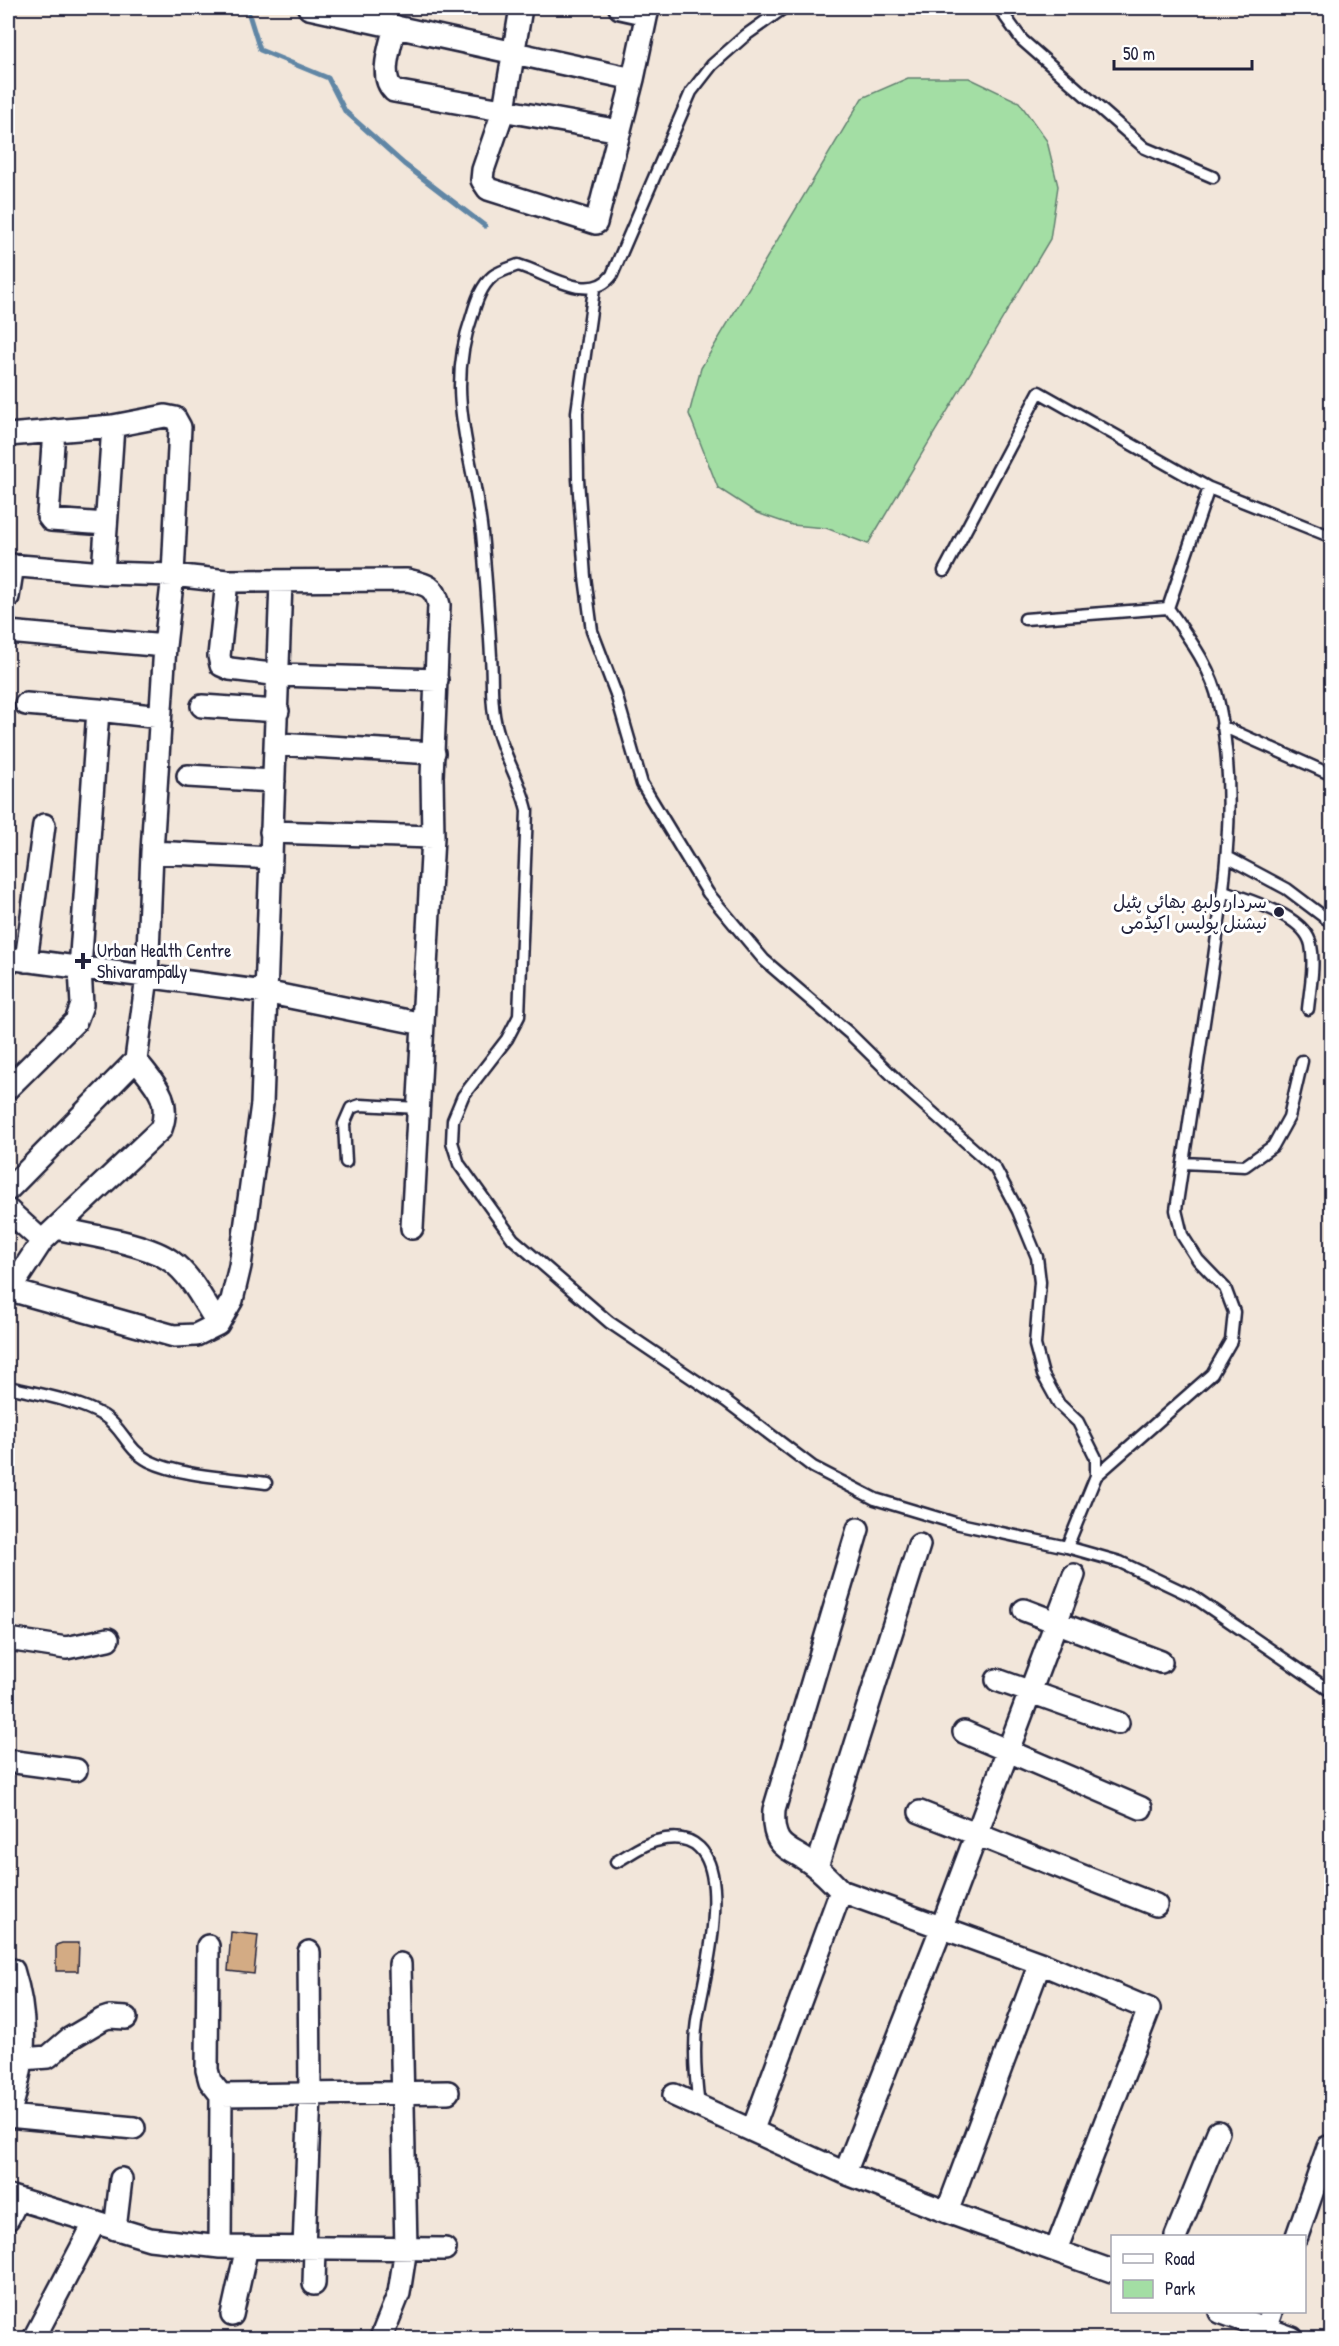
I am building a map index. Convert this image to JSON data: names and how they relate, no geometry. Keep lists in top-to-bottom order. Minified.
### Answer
{"places":{"other":["سردار ولبھ بھائی پٹیل نیشنل پولیس اکیڈمی"],"health":["Urban Health Centre Shivarampally"]},"legend":["Road","Park"],"scale_bar":"50 m"}
